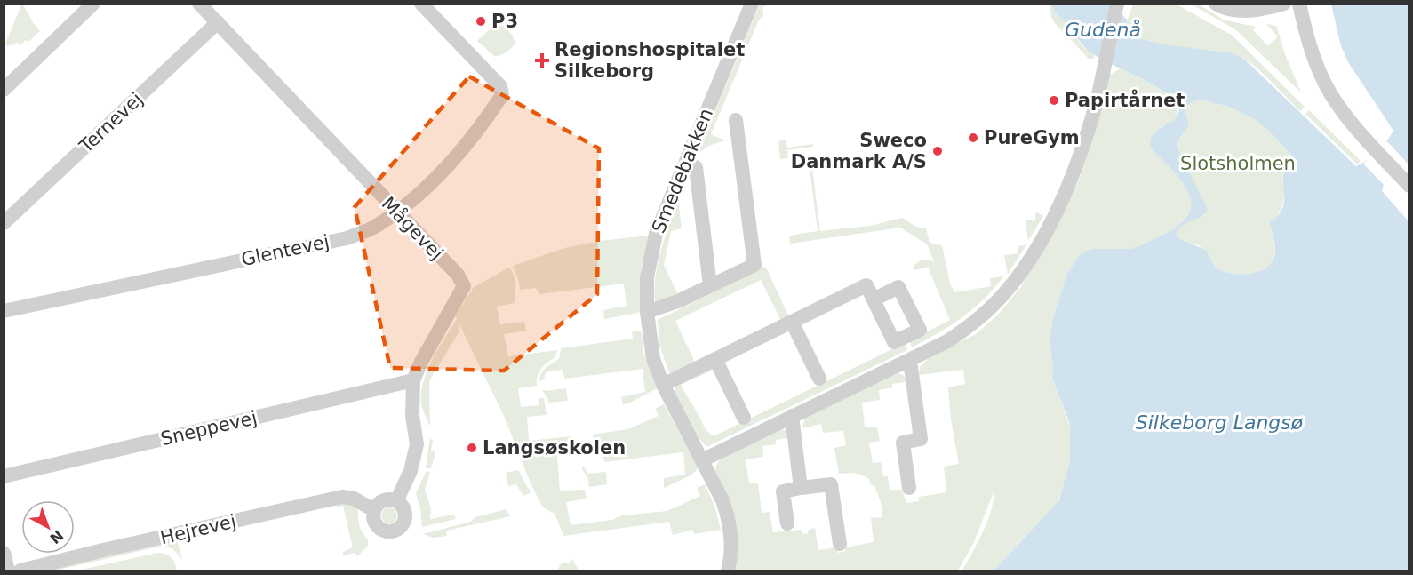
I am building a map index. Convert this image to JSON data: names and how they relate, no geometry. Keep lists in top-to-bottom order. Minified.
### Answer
{"streets":{"street":["Ternevej","Smedebakken","Mågevej","Glentevej","Sneppevej","Hejrevej"]},"crossings":[["Ternevej","Mågevej"],["Mågevej","Glentevej"],["Mågevej","Sneppevej"],["Mågevej","Hejrevej"]],"water":["Gudenå","Silkeborg Langsø"],"parks":["Slotsholmen"],"places":{"other":["P3","Papirtårnet","PureGym","Sweco Danmark A/S","Langsøskolen"],"health":["Regionshospitalet Silkeborg"]},"north":"bottom right"}
